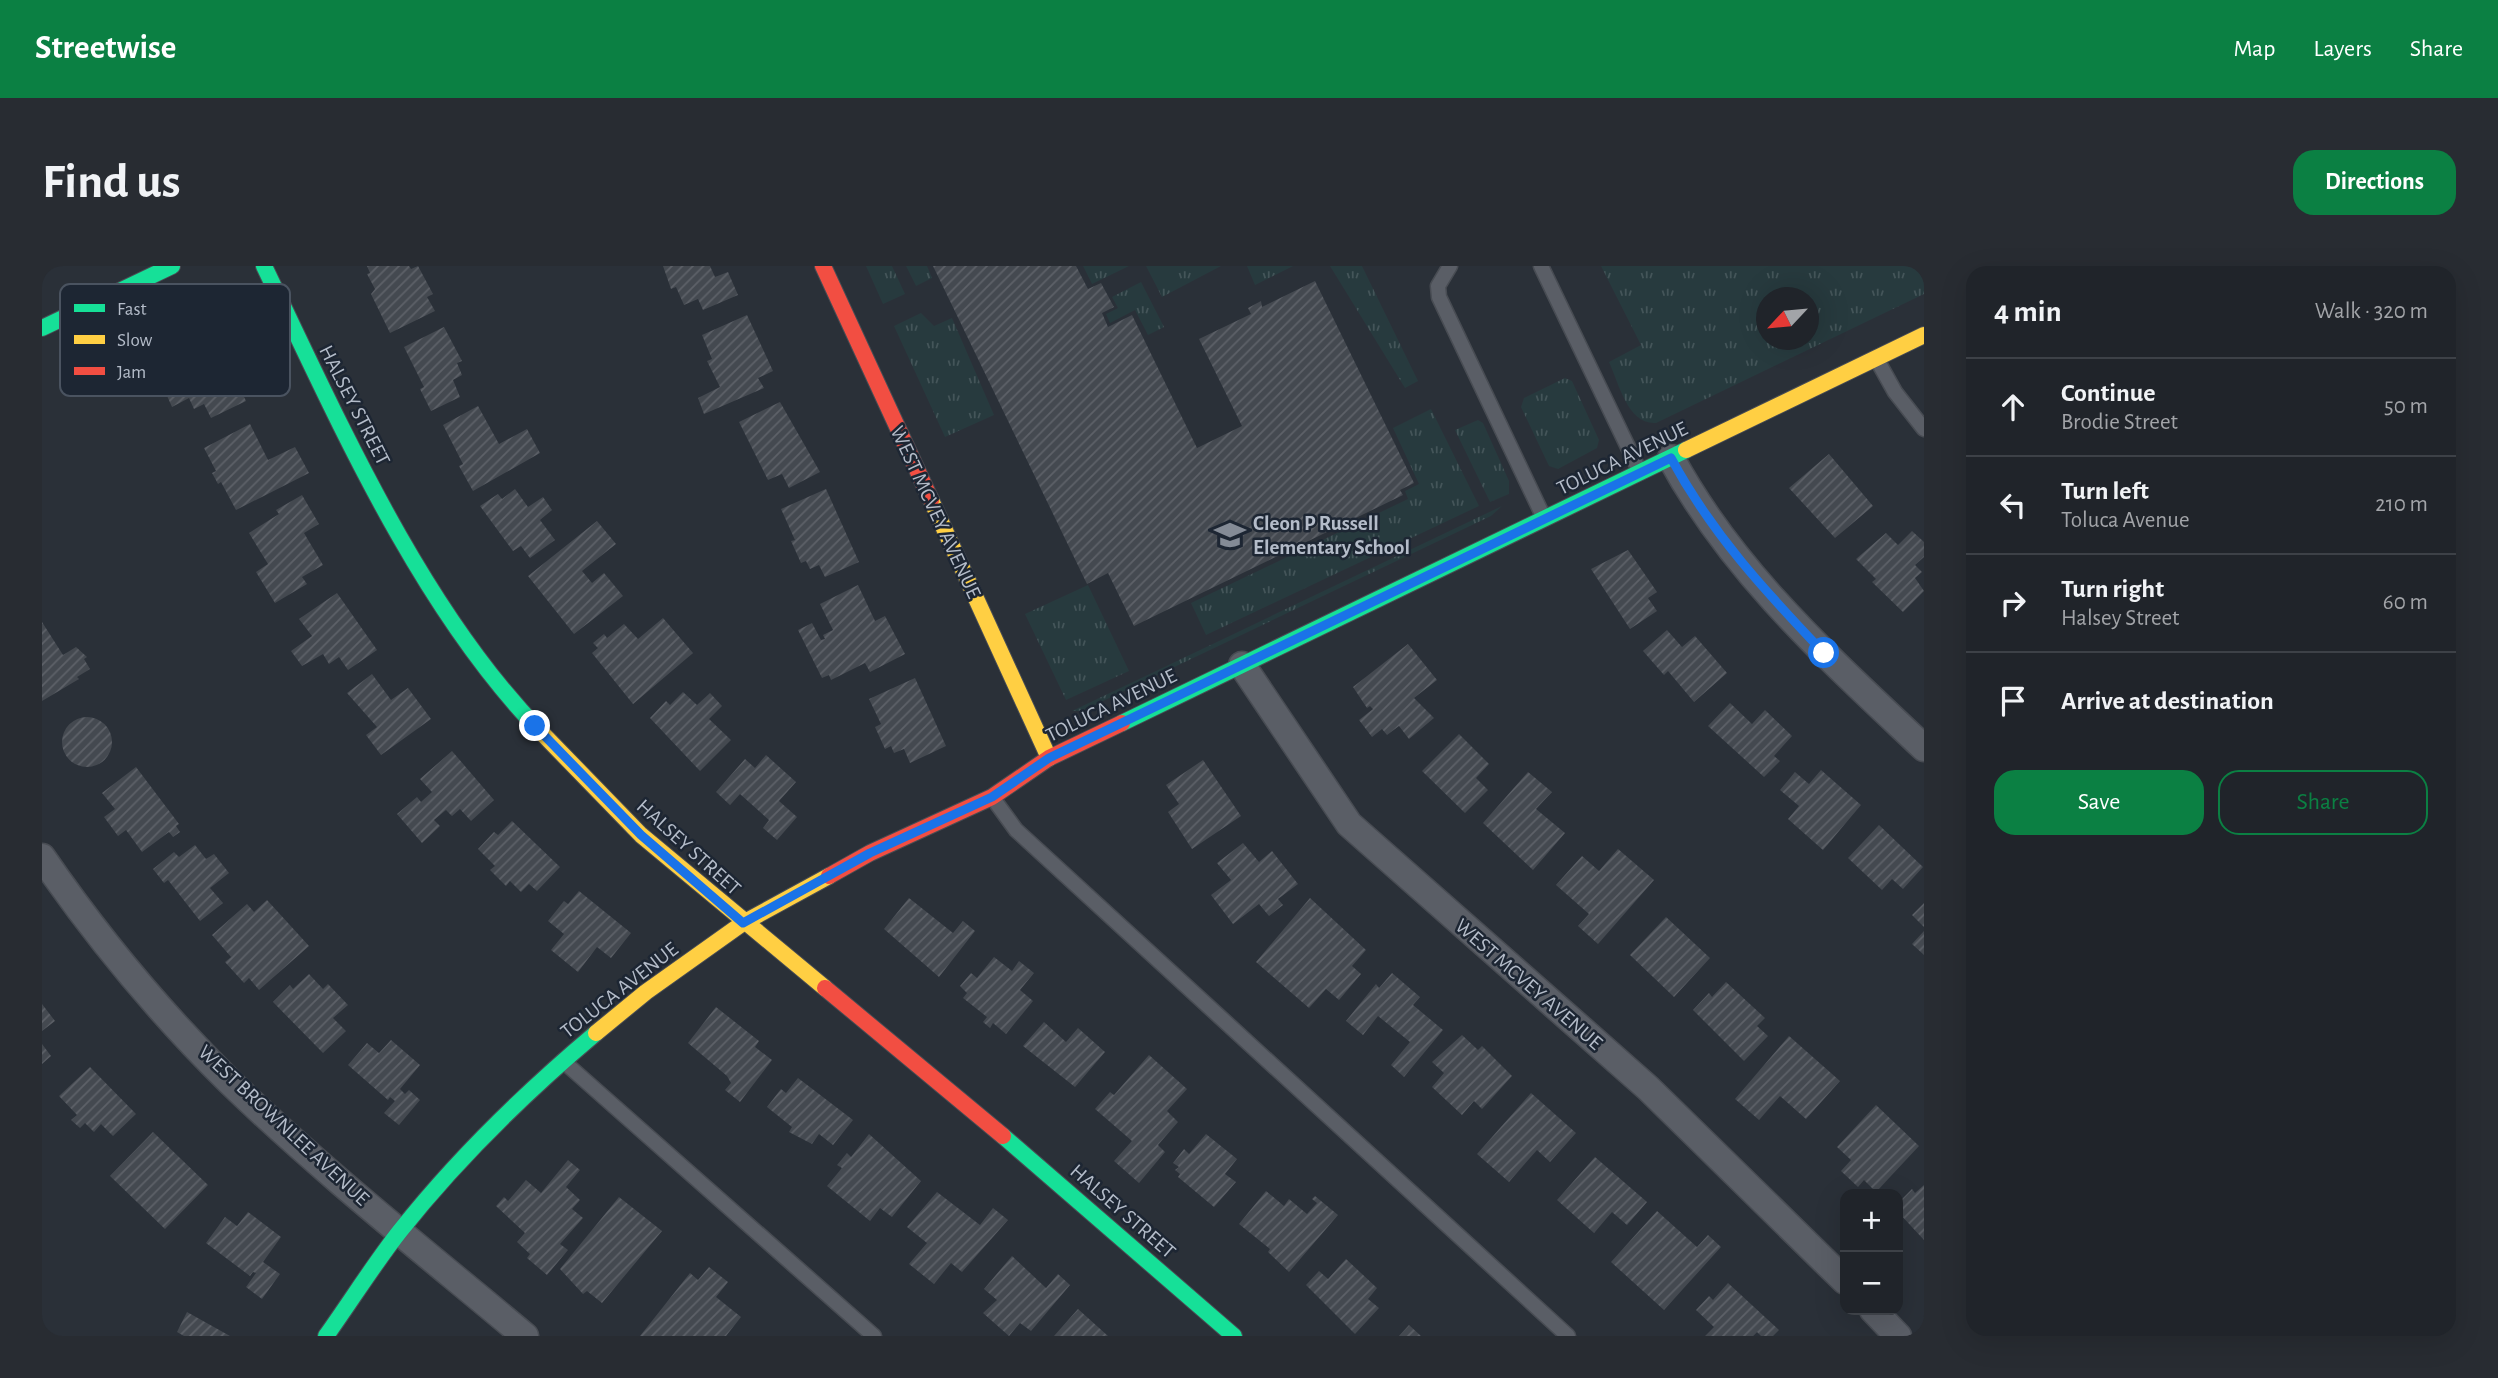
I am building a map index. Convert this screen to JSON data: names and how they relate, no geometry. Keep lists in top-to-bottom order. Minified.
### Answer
{"streets":{"street":["HALSEY STREET","TOLUCA AVENUE","WEST MCVEY AVENUE","WEST BROWNLEE AVENUE"]},"crossings":[["HALSEY STREET","TOLUCA AVENUE"],["TOLUCA AVENUE","WEST MCVEY AVENUE"],["TOLUCA AVENUE","WEST BROWNLEE AVENUE"]],"places":{"school or university":["Cleon P Russell Elementary School"]},"legend":["Fast","Slow","Jam"],"north":"bottom left","page":{"header":"Streetwise","nav":["Map","Layers","Share"],"buttons":["Directions",["Save","Share"]],"title":"Find us","heading":["4 min","Walk · 320 m"],"list":[["Continue","Brodie Street","50 m"],["Turn left","Toluca Avenue","210 m"],["Turn right","Halsey Street","60 m"],"Arrive at destination"],"map_buttons":["+","−"]}}
